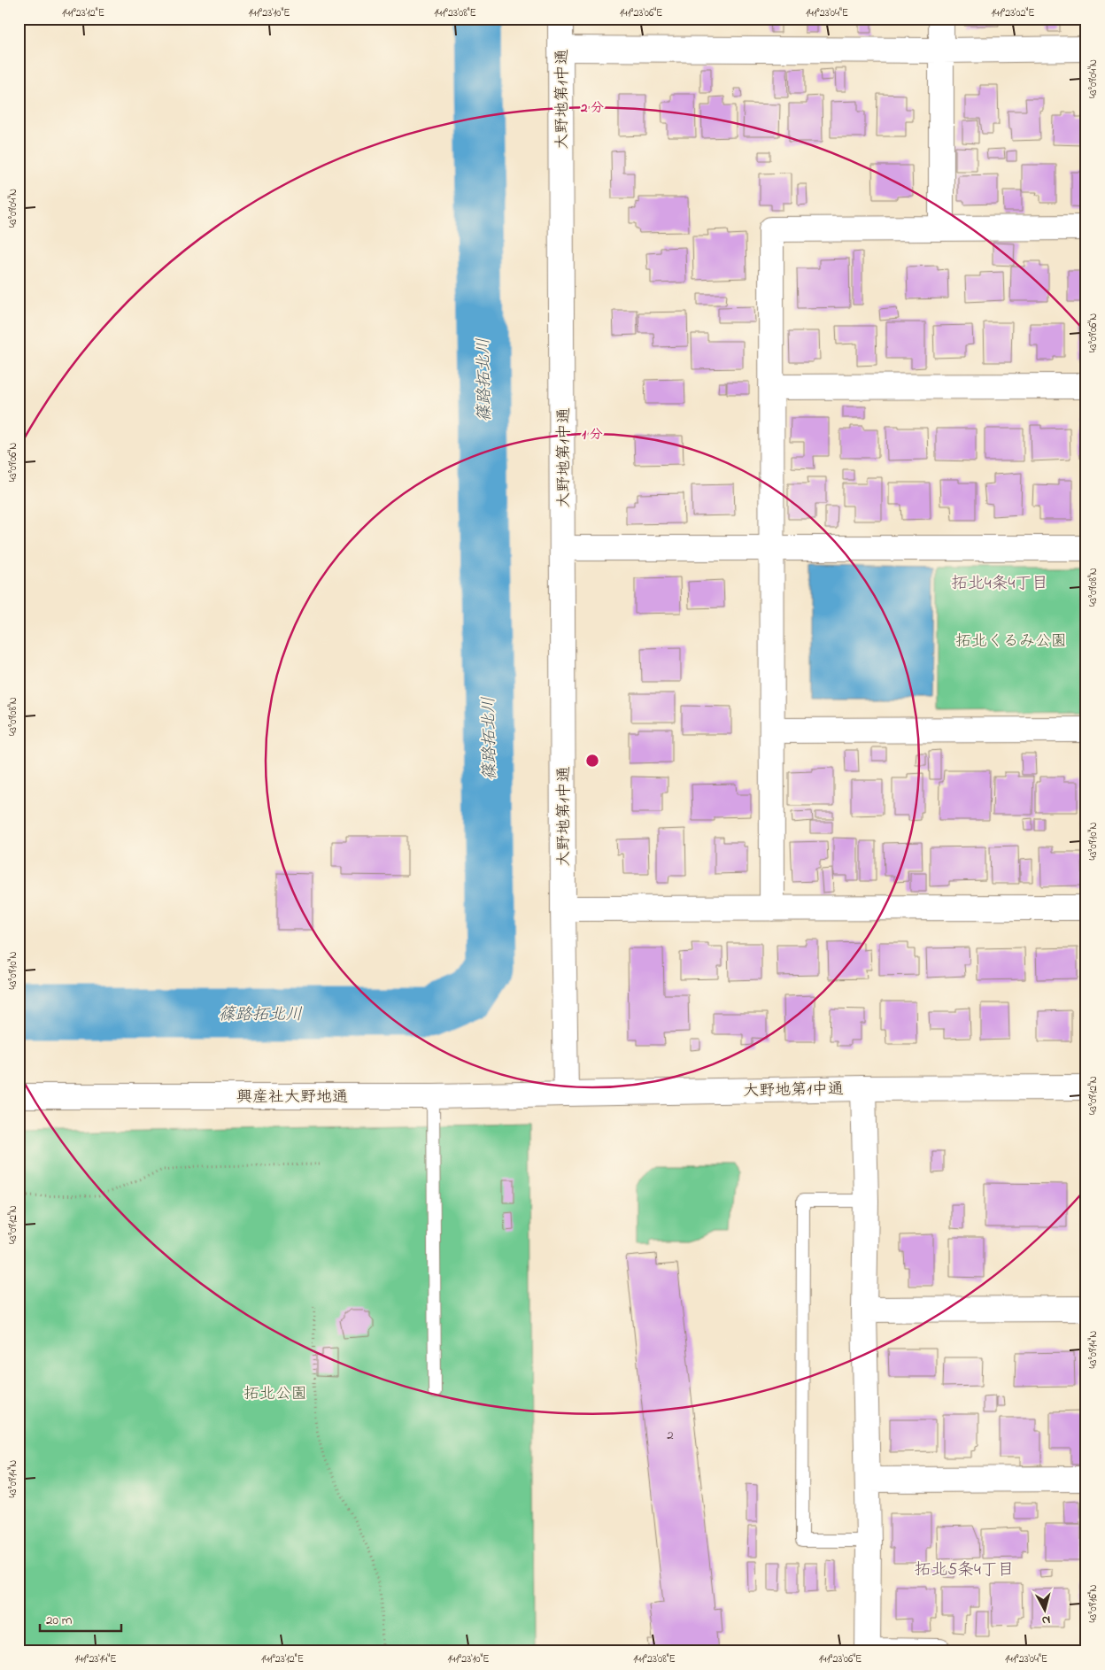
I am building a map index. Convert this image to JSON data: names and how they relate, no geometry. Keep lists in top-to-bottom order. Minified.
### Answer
{"streets":{"street":["大野地第1中通","興産社大野地通"]},"crossings":[["大野地第1中通","興産社大野地通"]],"districts":["拓北4条4丁目","拓北5条4丁目"],"water":["篠路拓北川"],"parks":["拓北くるみ公園","拓北公園"],"house_numbers":["2"],"scale_bar":"20 m","north":"bottom","coordinates":["141°23'12\"E","141°23'10\"E","141°23'08\"E","141°23'06\"E","141°23'04\"E","141°23'02\"E","43°09'04\"N","43°09'06\"N","43°09'08\"N","43°09'10\"N","43°09'12\"N","43°09'14\"N","43°09'16\"N","141°23'14\"E"],"rings":["2 分","1 分"]}
